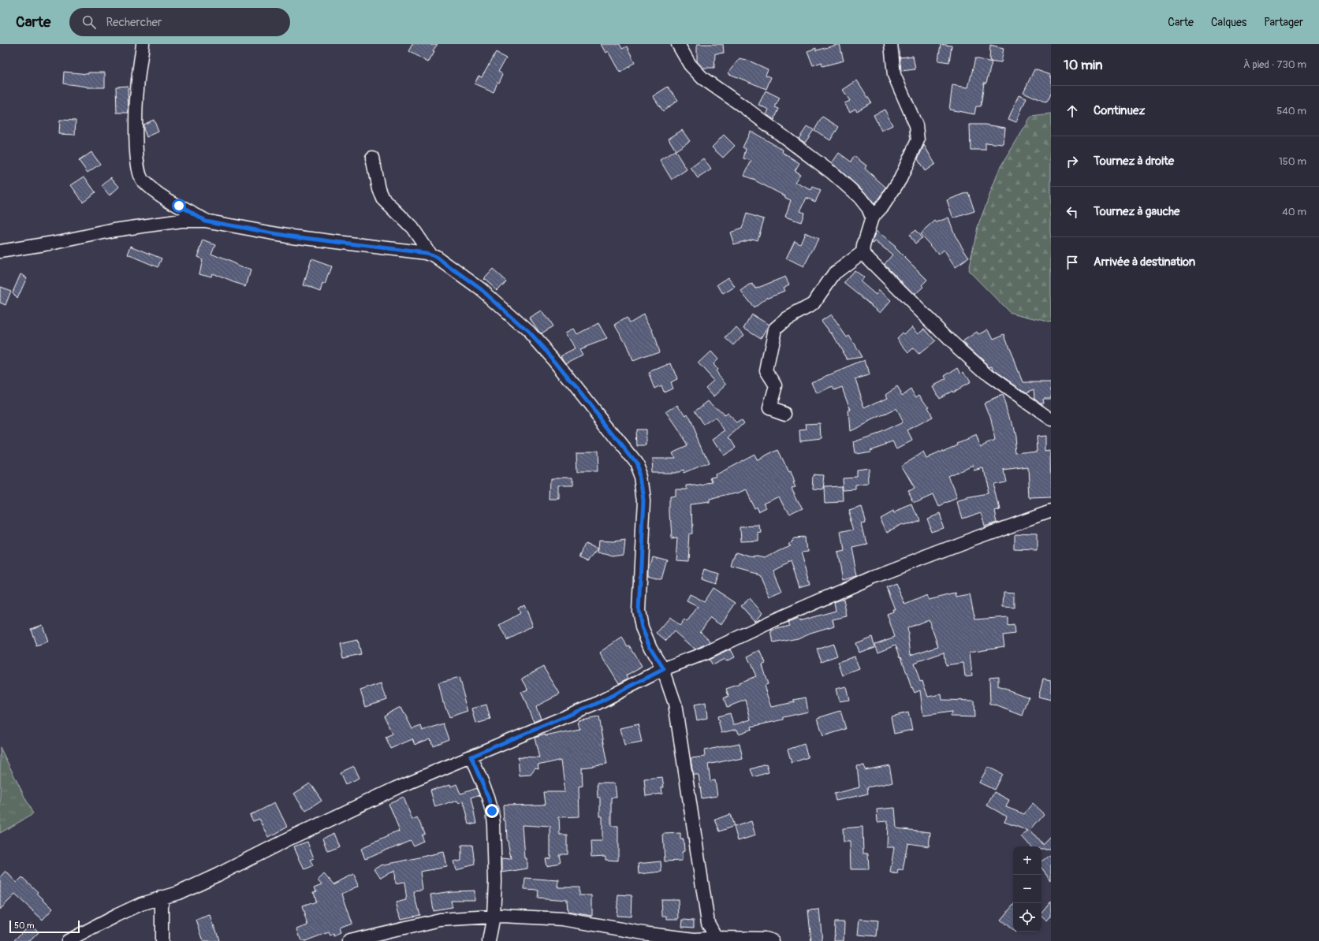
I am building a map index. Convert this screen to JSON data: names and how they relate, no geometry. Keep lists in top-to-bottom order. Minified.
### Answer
{"scale_bar":"50 m","page":{"header":"Carte","search":"Rechercher","nav":["Carte","Calques","Partager"],"heading":["10 min","À pied · 730 m"],"list":[["Continuez","540 m"],["Tournez à droite","150 m"],["Tournez à gauche","40 m"],"Arrivée à destination"],"map_buttons":["+","−"],"scale":"50 m"}}
